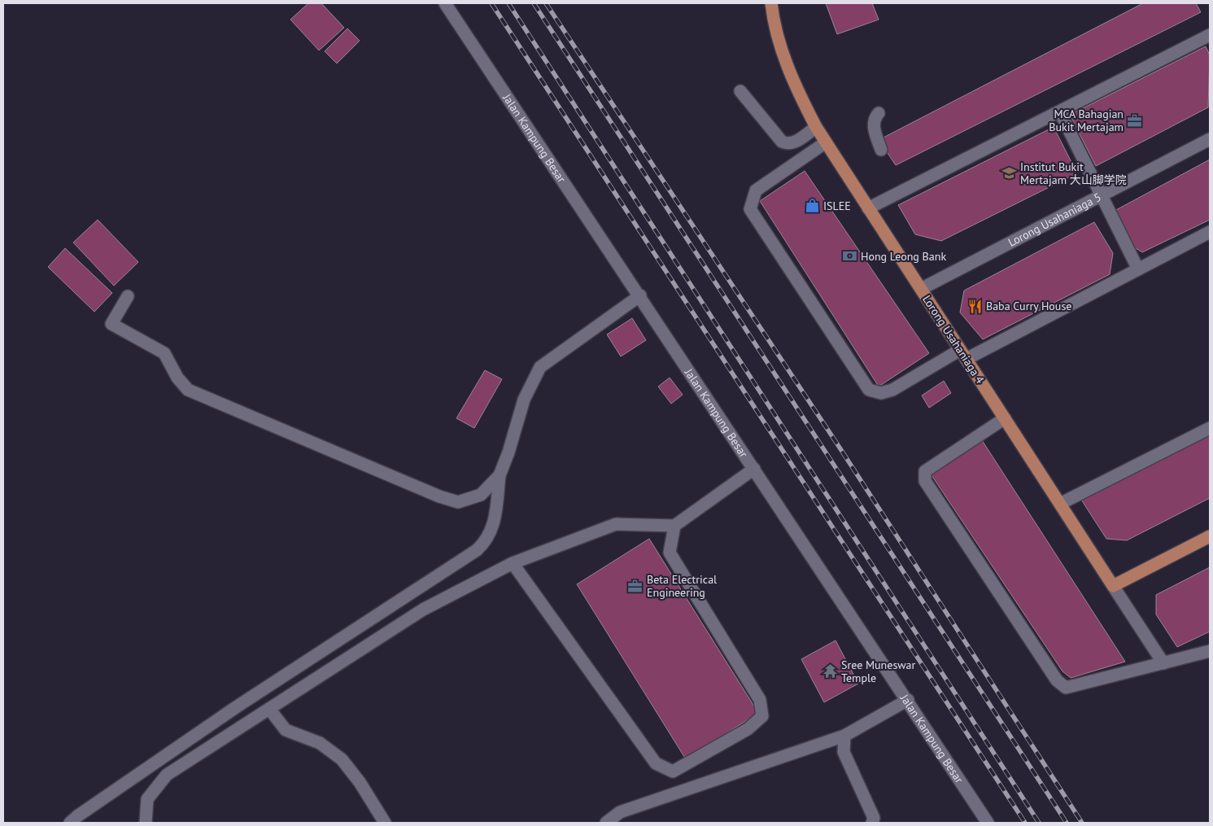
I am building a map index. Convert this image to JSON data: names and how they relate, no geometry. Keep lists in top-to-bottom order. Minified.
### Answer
{"streets":{"main road":["Lorong Usahaniaga 4"],"street":["Jalan Kampung Besar","Lorong Usahaniaga 5"]},"crossings":[["Lorong Usahaniaga 5","Lorong Usahaniaga 4"]],"places":{"office":["MCA Bahagian Bukit Mertajam","Beta Electrical Engineering"],"school or university":["Institut Bukit Mertajam 大山脚学院"],"shop":["ISLEE"],"bank":["Hong Leong Bank"],"restaurant":["Baba Curry House"],"temple":["Sree Muneswar Temple"]}}
